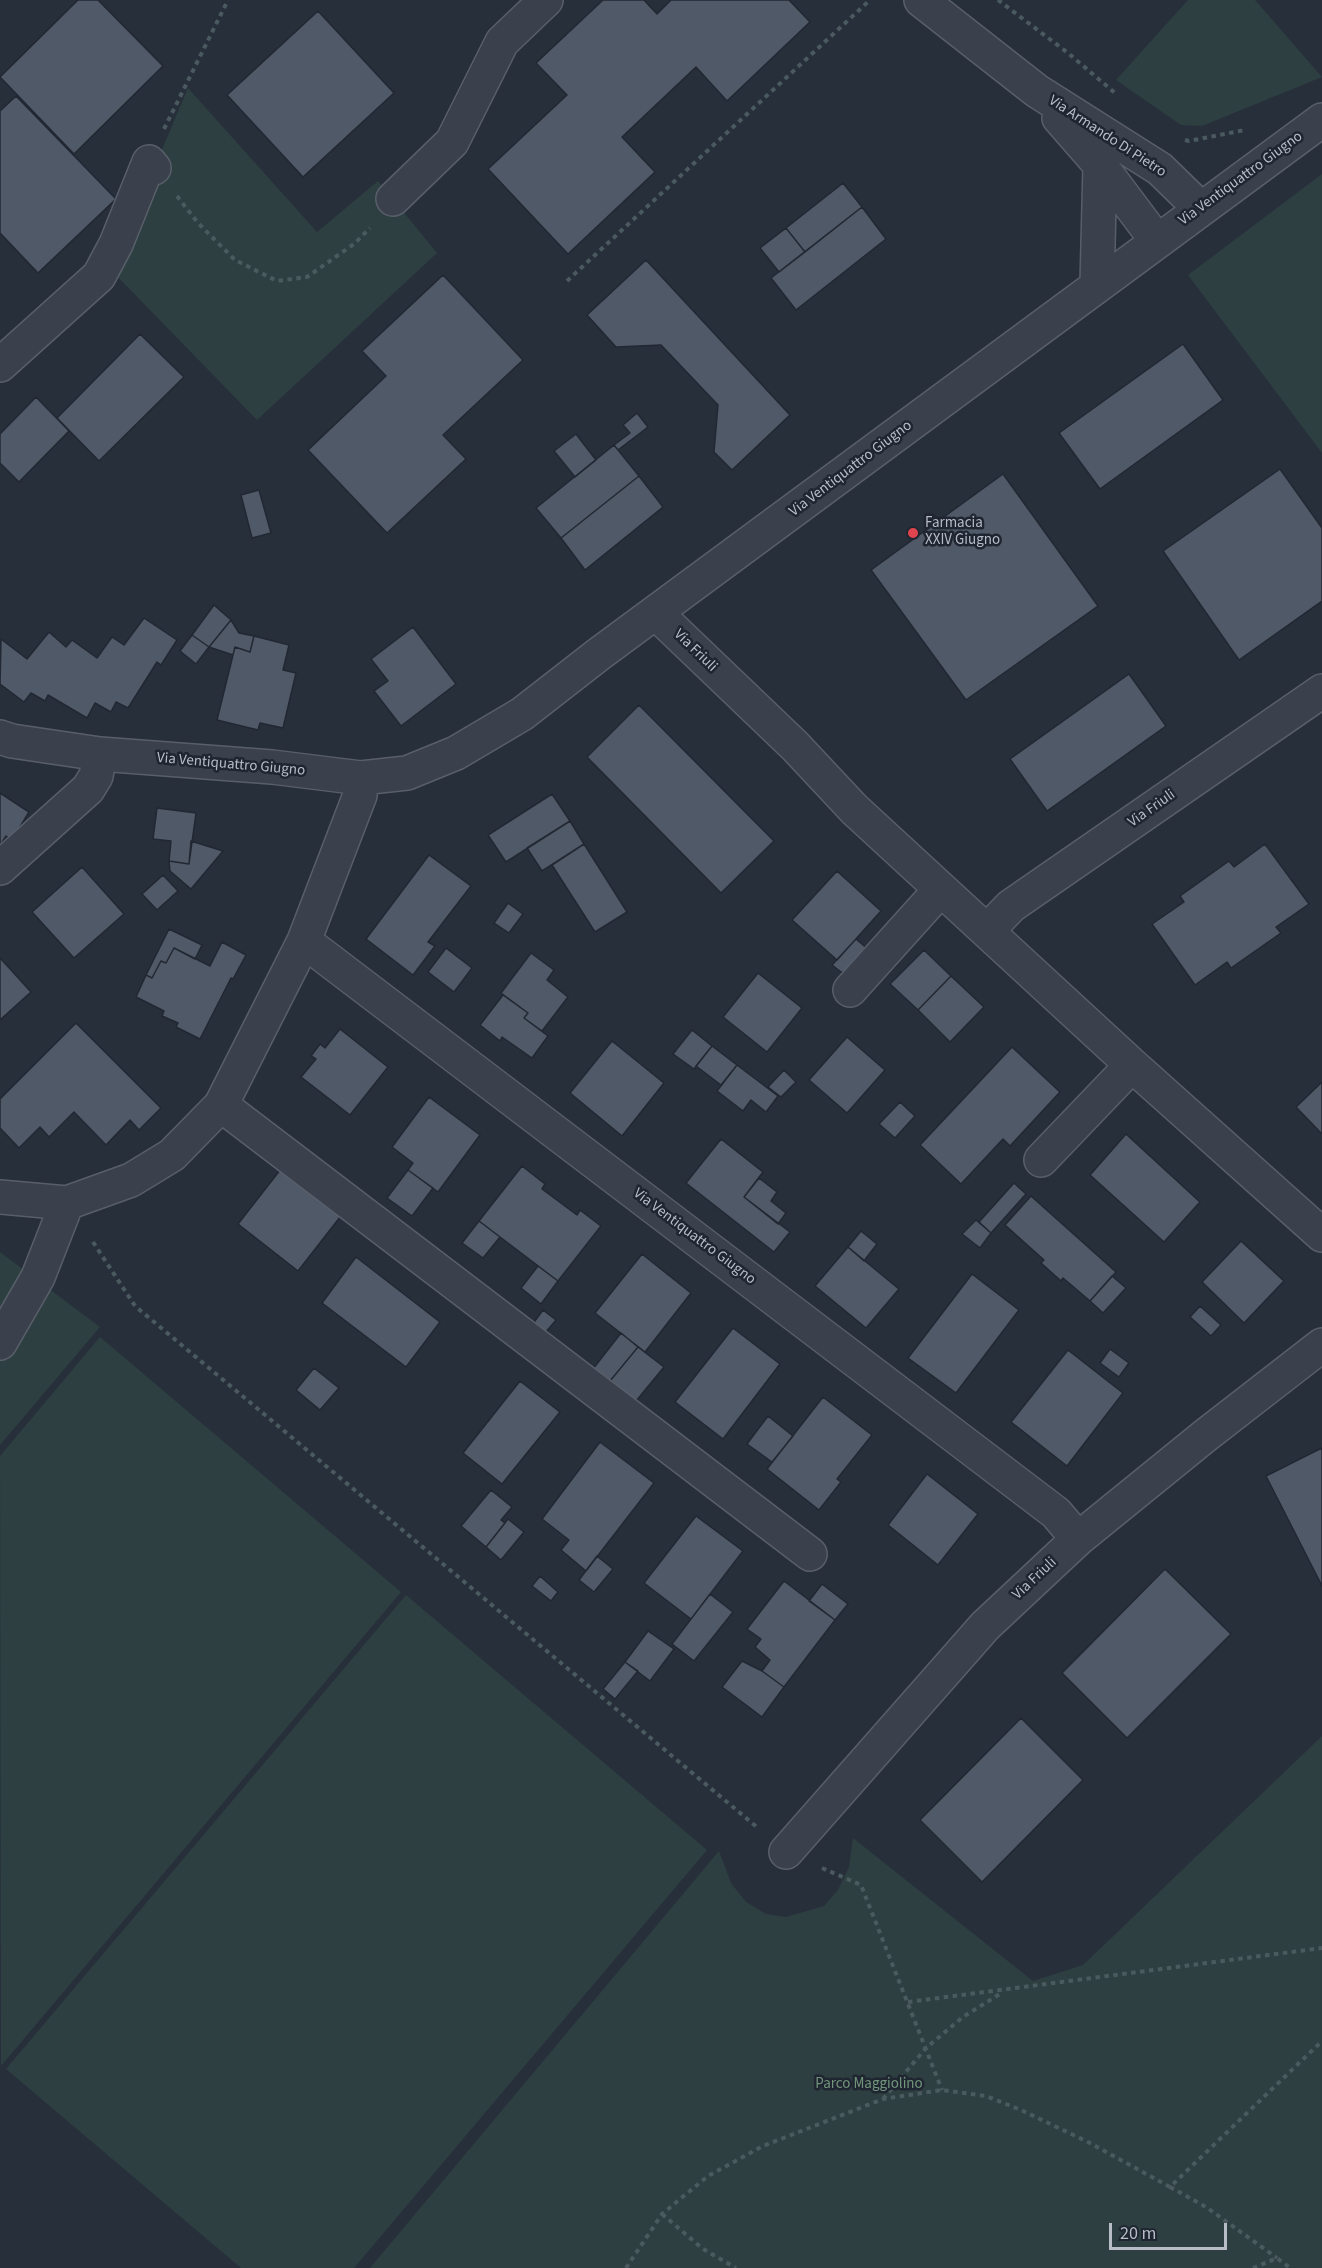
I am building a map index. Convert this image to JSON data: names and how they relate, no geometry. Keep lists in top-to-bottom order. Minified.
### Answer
{"streets":{"street":["Via Armando Di Pietro","Via Ventiquattro Giugno","Via Friuli"]},"crossings":[["Via Armando Di Pietro","Via Ventiquattro Giugno"],["Via Ventiquattro Giugno","Via Friuli"]],"parks":["Parco Maggiolino"],"places":["Farmacia XXIV Giugno"],"scale_bar":"20 m"}
